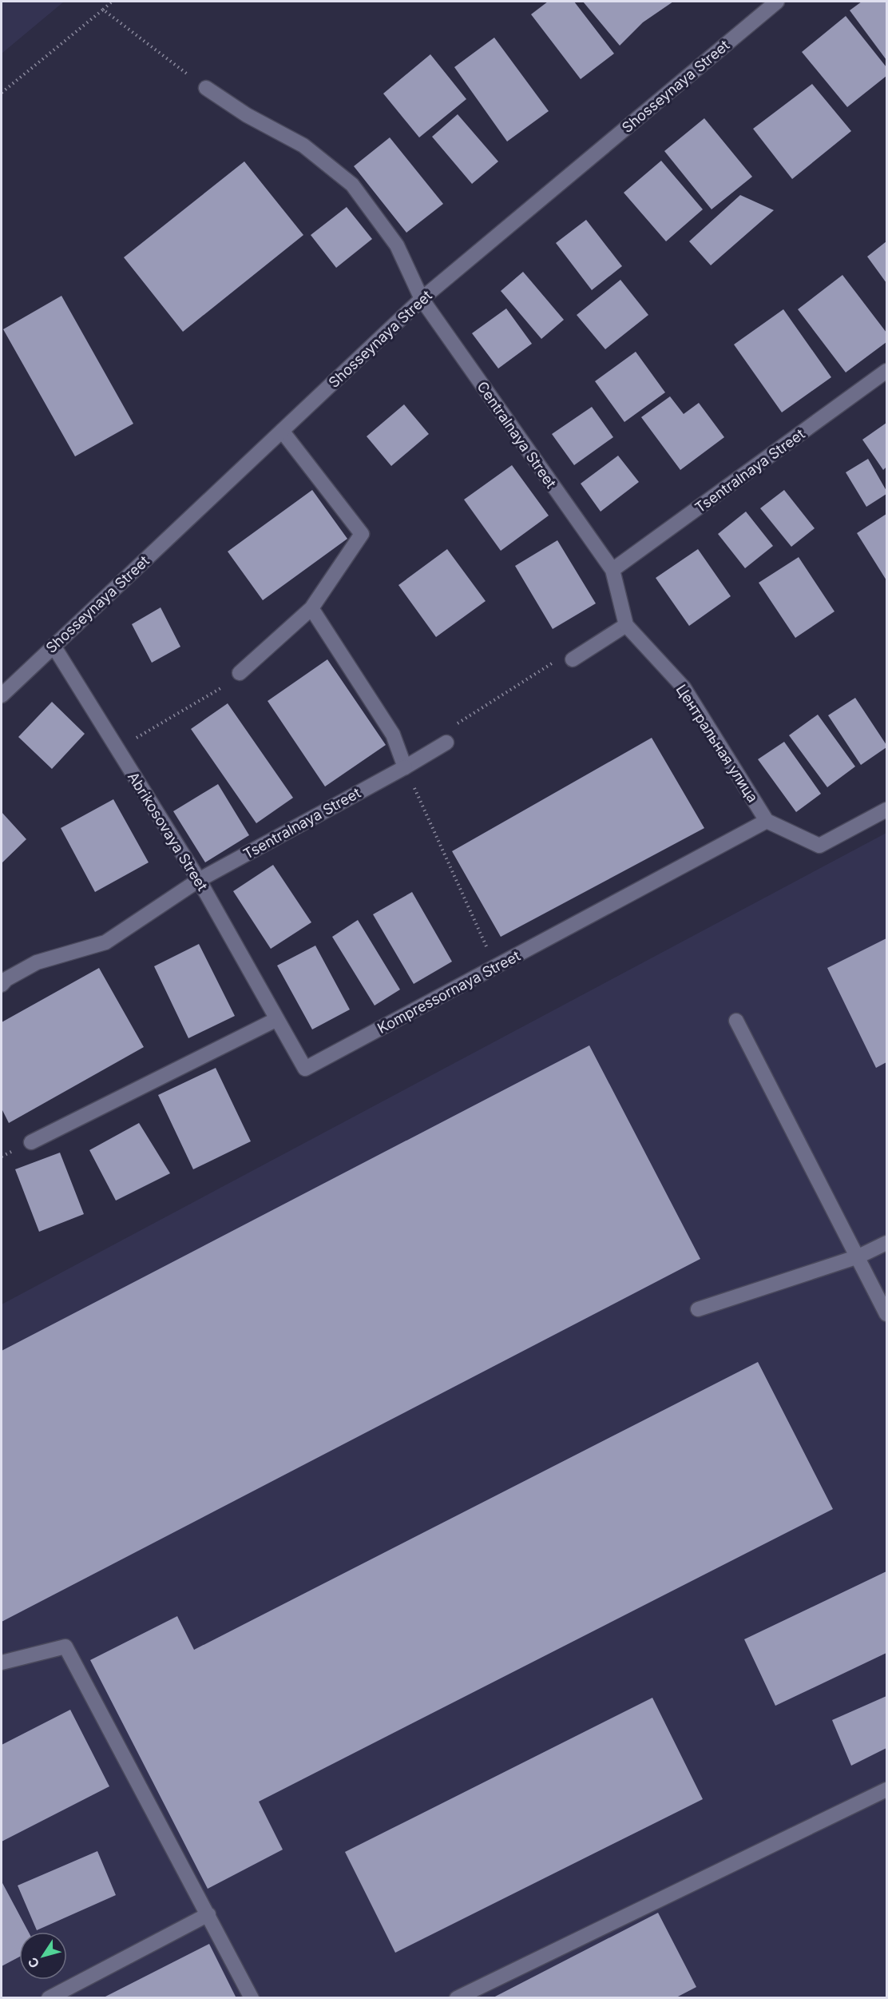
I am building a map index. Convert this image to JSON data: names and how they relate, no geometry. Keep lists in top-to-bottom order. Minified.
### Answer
{"streets":{"street":["Shosseynaya Street","Centralnaya Street","Tsentralnaya Street","Центральная улица","Abrikosovaya Street","Kompressornaya Street"]},"crossings":[["Shosseynaya Street","Centralnaya Street"],["Shosseynaya Street","Abrikosovaya Street"],["Centralnaya Street","Tsentralnaya Street"],["Centralnaya Street","Центральная улица"],["Tsentralnaya Street","Центральная улица"],["Tsentralnaya Street","Abrikosovaya Street"],["Центральная улица","Kompressornaya Street"],["Abrikosovaya Street","Kompressornaya Street"]],"north":"bottom left"}
